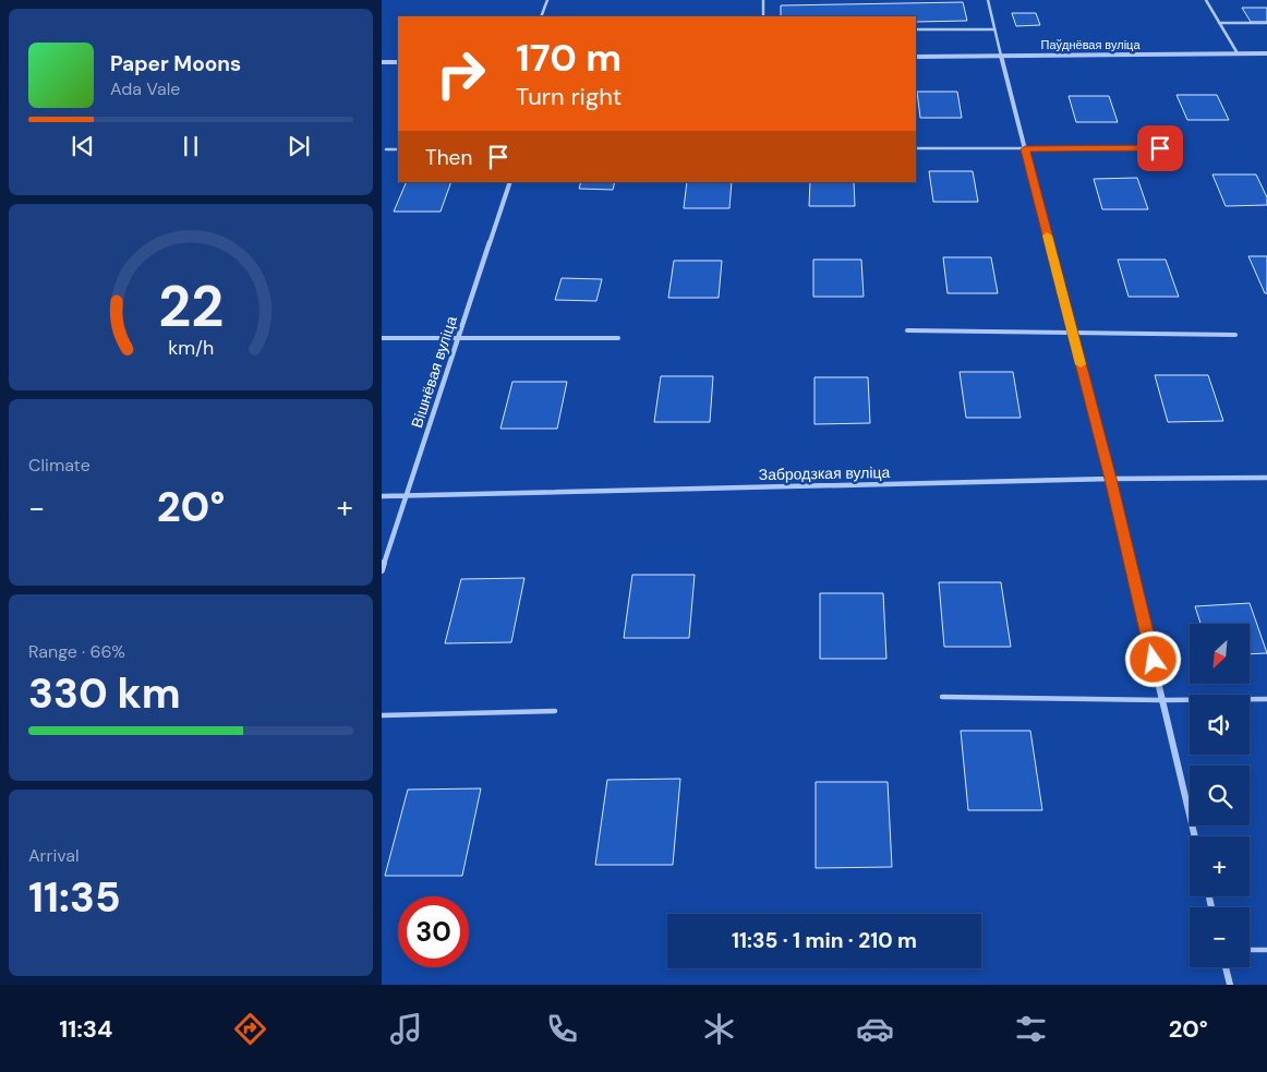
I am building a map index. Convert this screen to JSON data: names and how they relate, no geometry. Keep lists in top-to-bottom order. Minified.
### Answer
{"streets":{"street":["Паўднёвая вуліца","Вішнёвая вуліца","Забродзкая вуліца"]},"crossings":[["Вішнёвая вуліца","Забродзкая вуліца"]],"north":"bottom left","page":{"turn":["170 m","Turn right"],"song":["Paper Moons","Ada Vale"],"then":"Then","tile":["Climate",["Range · 66%","330 km"],["Arrival","11:35"]],"heat":["−","20°","+"],"map_buttons":["+","−"],"limit":"30","trip":"11:35 · 1 min · 210 m","tabs":["11:34","20°"],"gauge":["22","km/h"]}}
